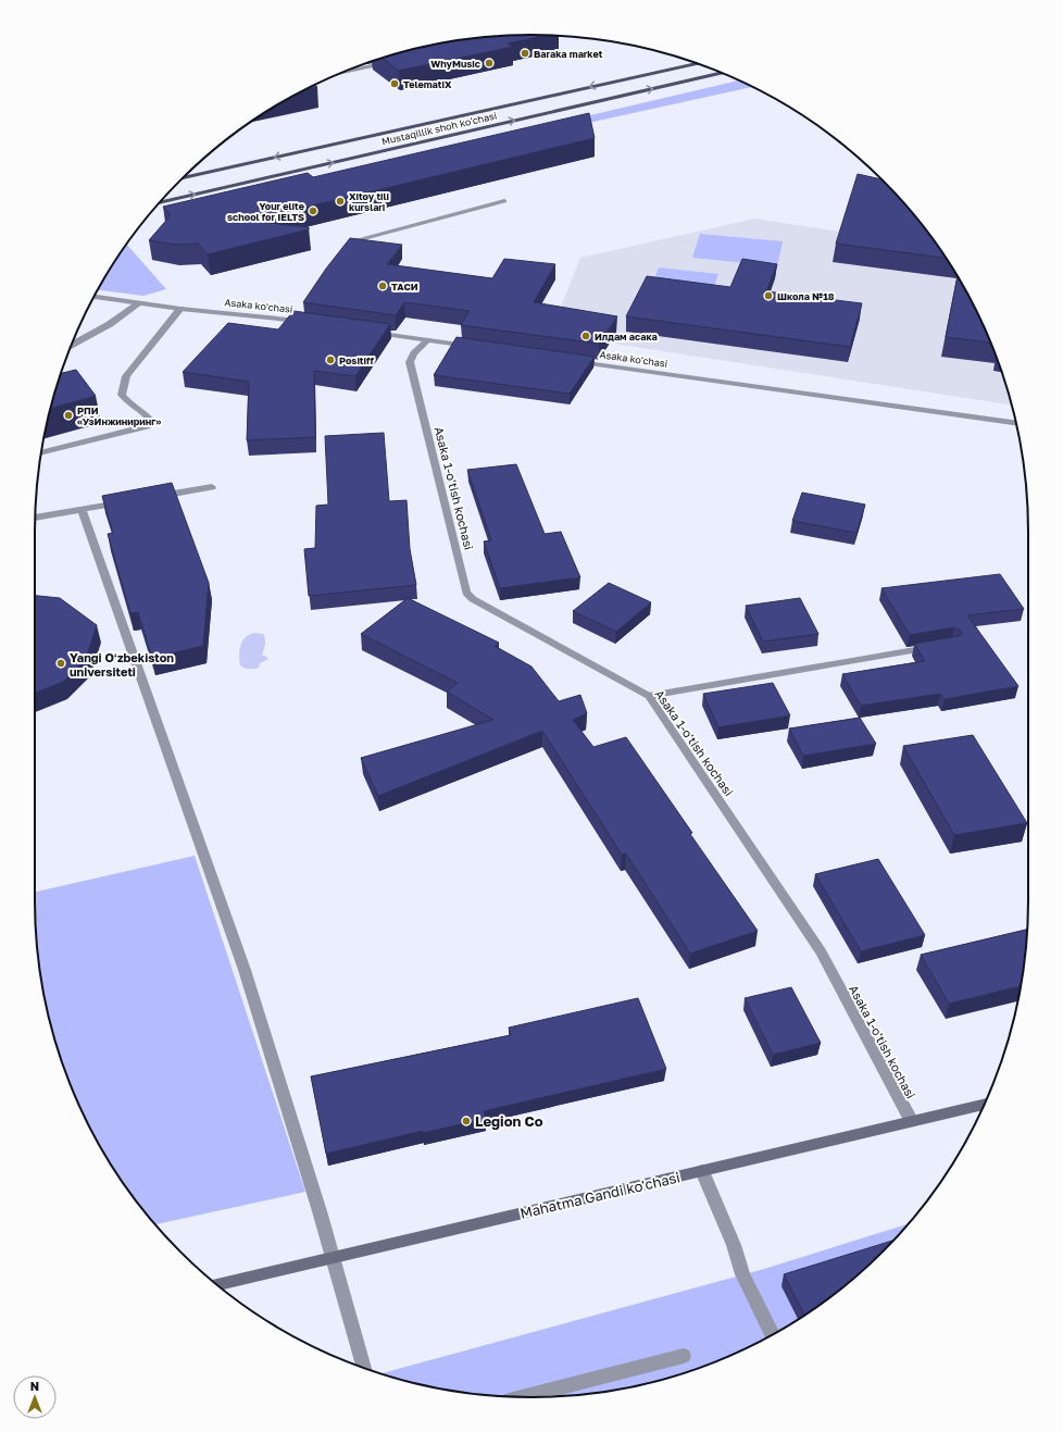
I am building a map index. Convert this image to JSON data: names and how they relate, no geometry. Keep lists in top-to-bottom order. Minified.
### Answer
{"streets":{"main road":["Mustaqillik shoh ko'chasi"],"street":["Asaka ko'chasi","Asaka 1-o'tish kochasi","Mahatma Gandi ko'chasi"]},"crossings":[["Asaka 1-o'tish kochasi","Mahatma Gandi ko'chasi"]],"places":["Baraka market","WhyMusic","TelematiX","Xitoy tili kurslari","Your elite school for IELTS","ТАСИ","Школа №18","Илдам асака","Positiff","РПИ «УзИнжиниринг»","Yangi Oʻzbekiston universiteti","Legion Co"],"north":"top"}
